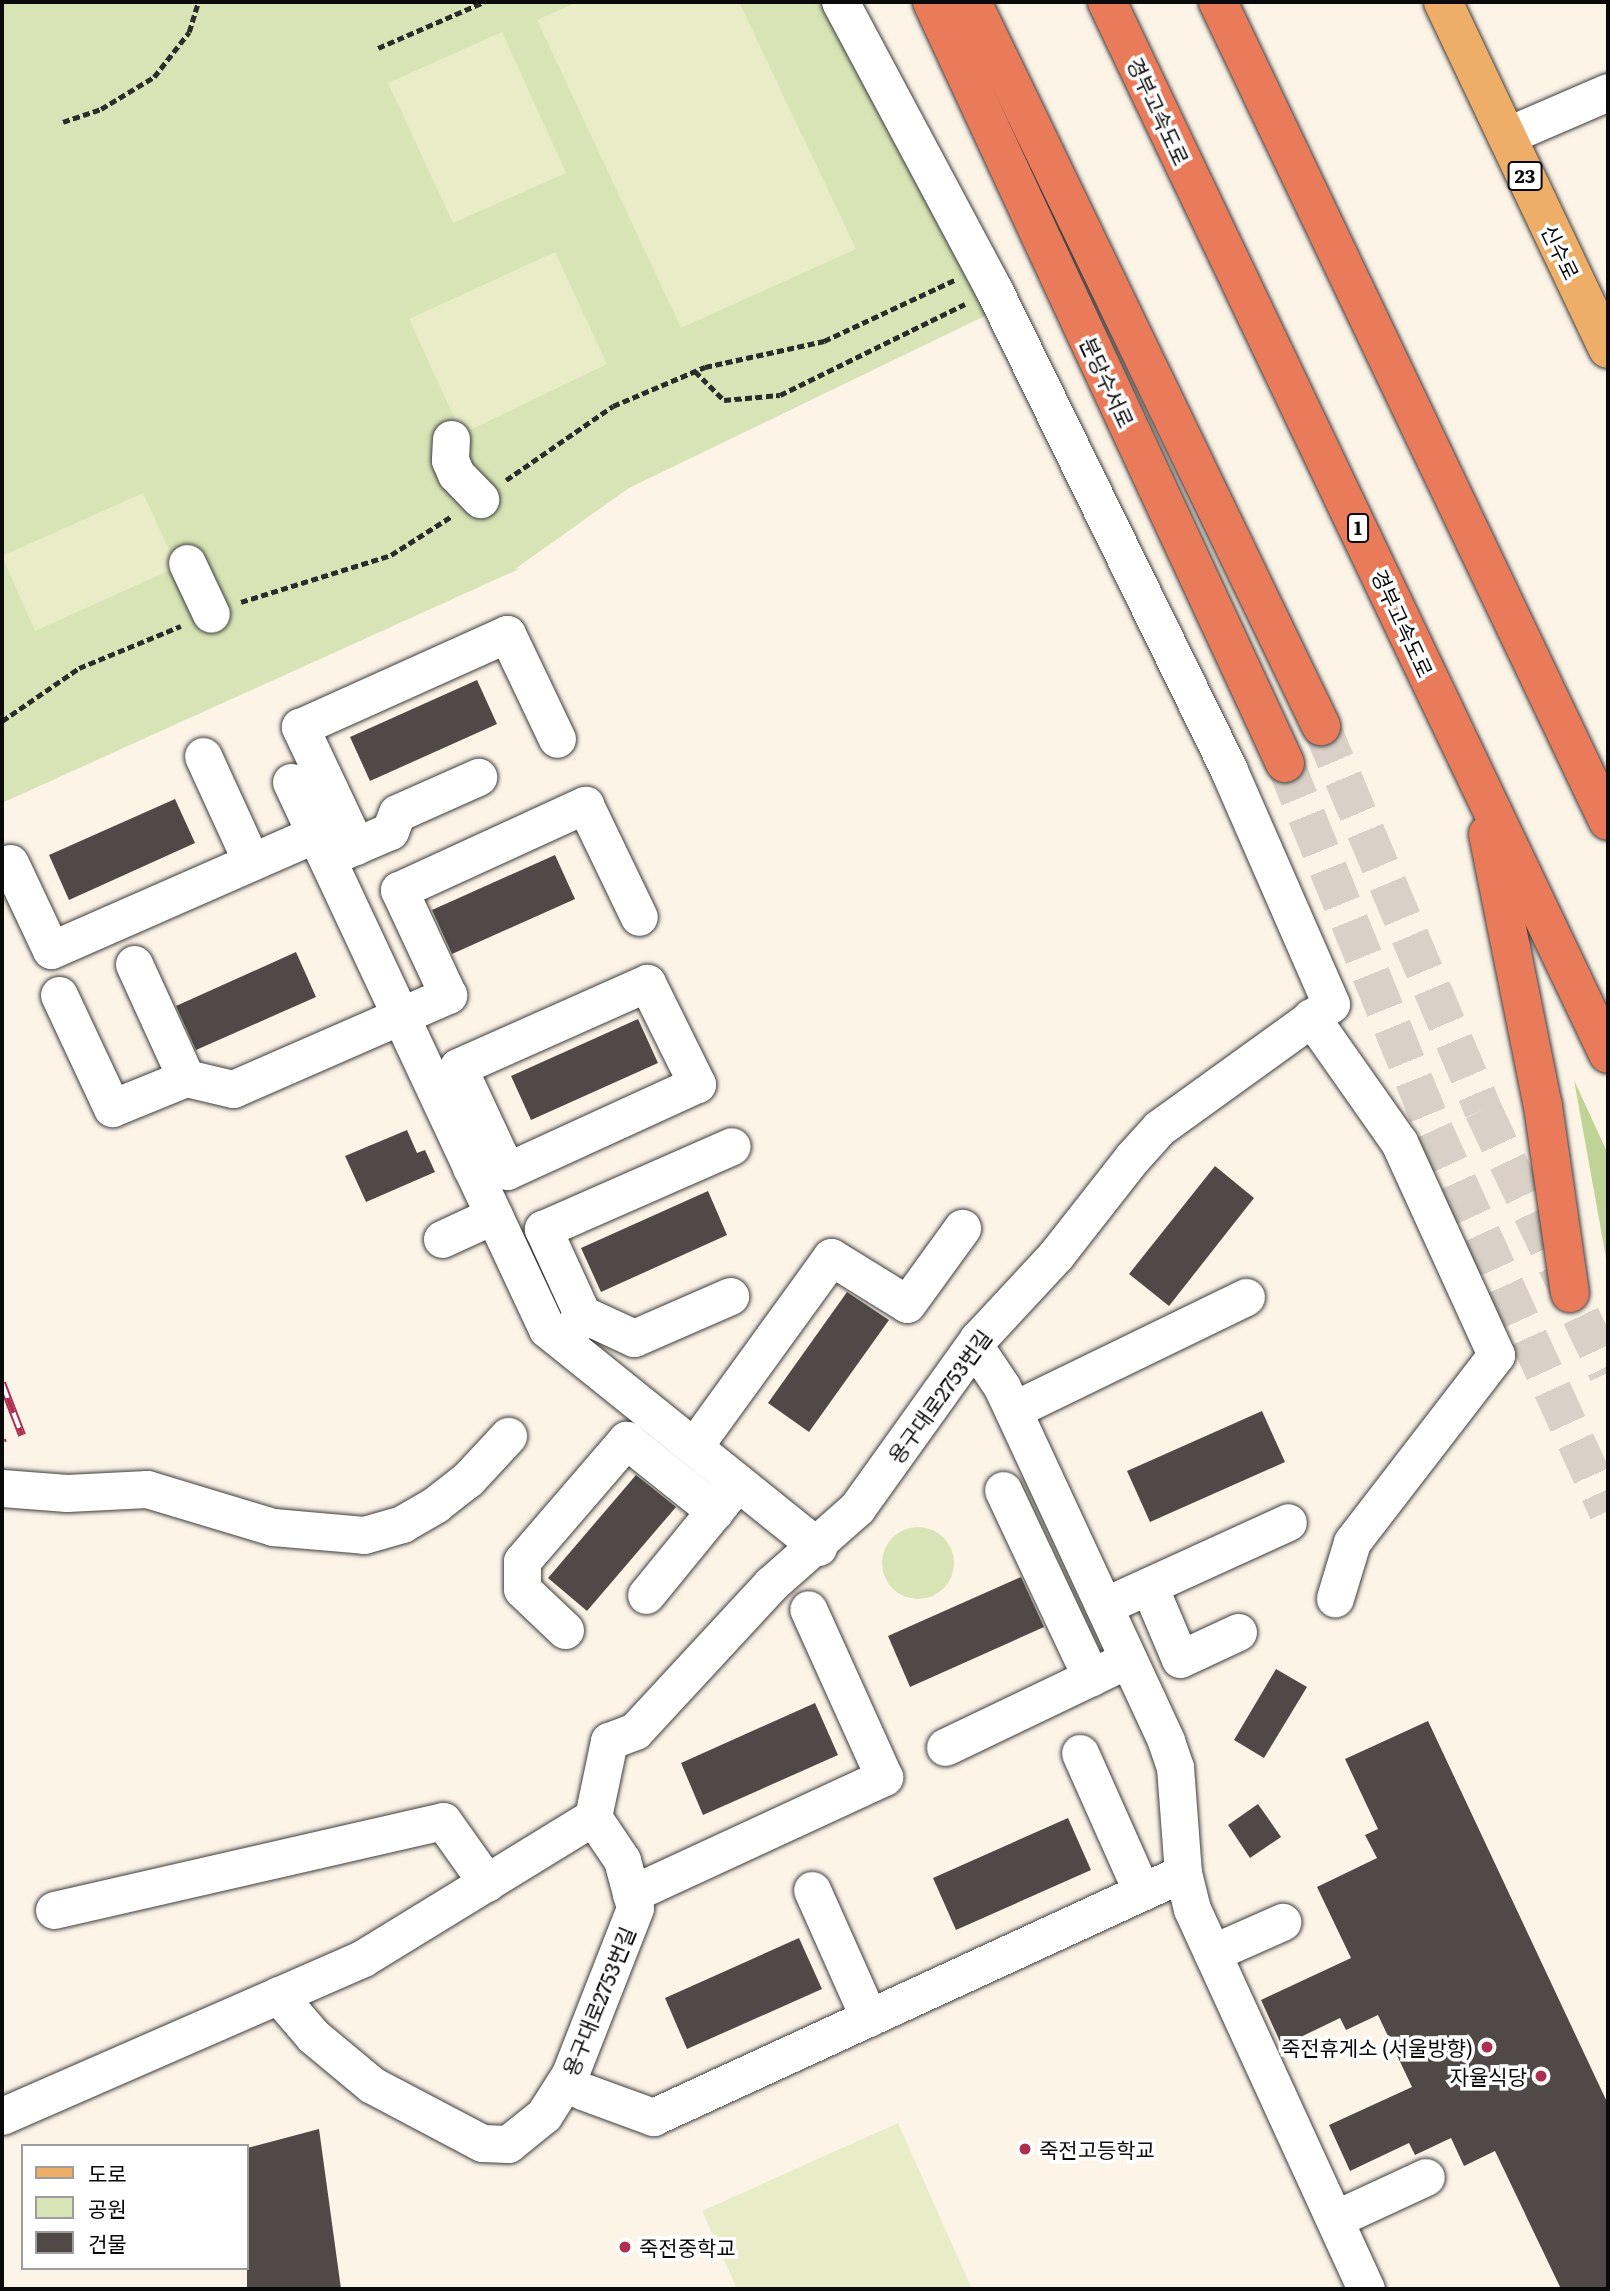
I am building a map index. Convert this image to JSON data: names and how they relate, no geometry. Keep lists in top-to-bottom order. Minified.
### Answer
{"streets":{"highway":["경부고속도로","분당수서로","1"],"main road":["23","신수로"],"street":["용구대로2753번길"]},"places":["죽전휴게소 (서울방향)","자율식당","죽전고등학교","죽전중학교"],"legend":["도로","공원","건물"]}
